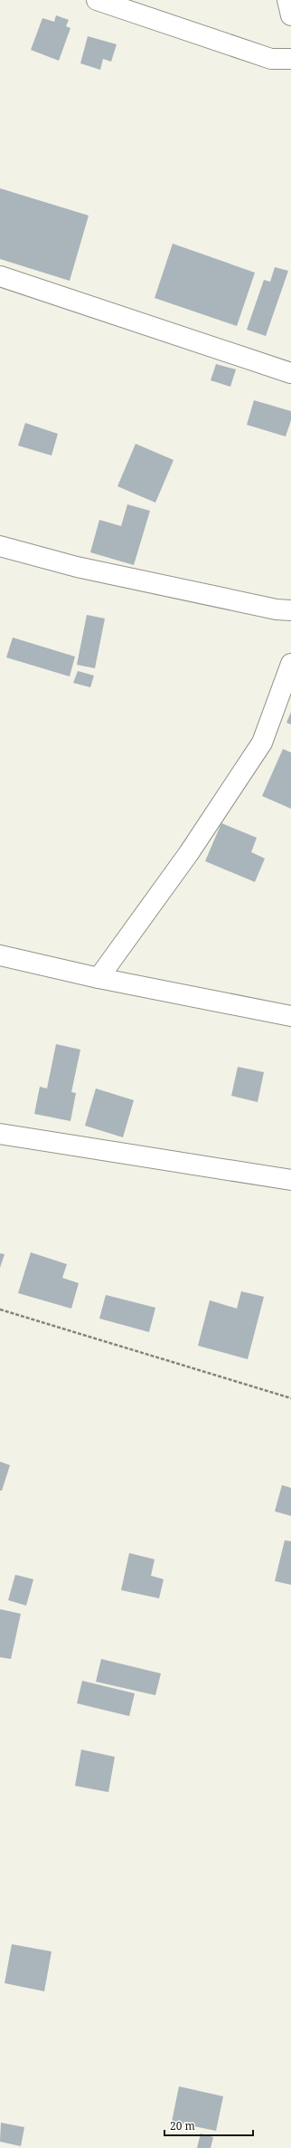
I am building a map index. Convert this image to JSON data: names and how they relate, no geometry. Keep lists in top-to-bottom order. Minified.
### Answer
{"scale_bar":"20 m"}
